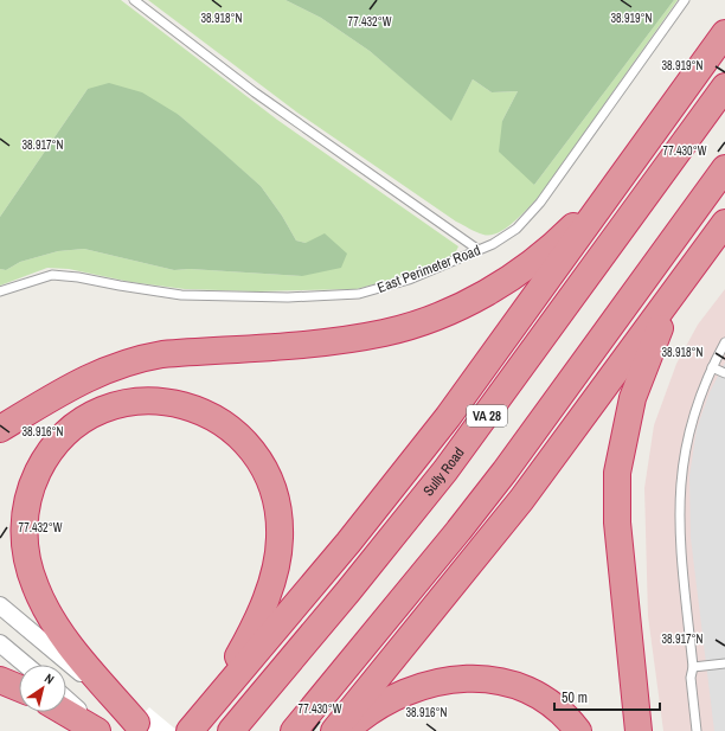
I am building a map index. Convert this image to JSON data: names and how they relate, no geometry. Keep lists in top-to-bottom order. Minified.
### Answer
{"streets":{"highway":["VA 28","Sully Road"],"lane":["East Perimeter Road"]},"scale_bar":"50 m","north":"top right","coordinates":["38.918°N","38.919°N","77.432°W","38.917°N","77.430°W","38.916°N"]}
